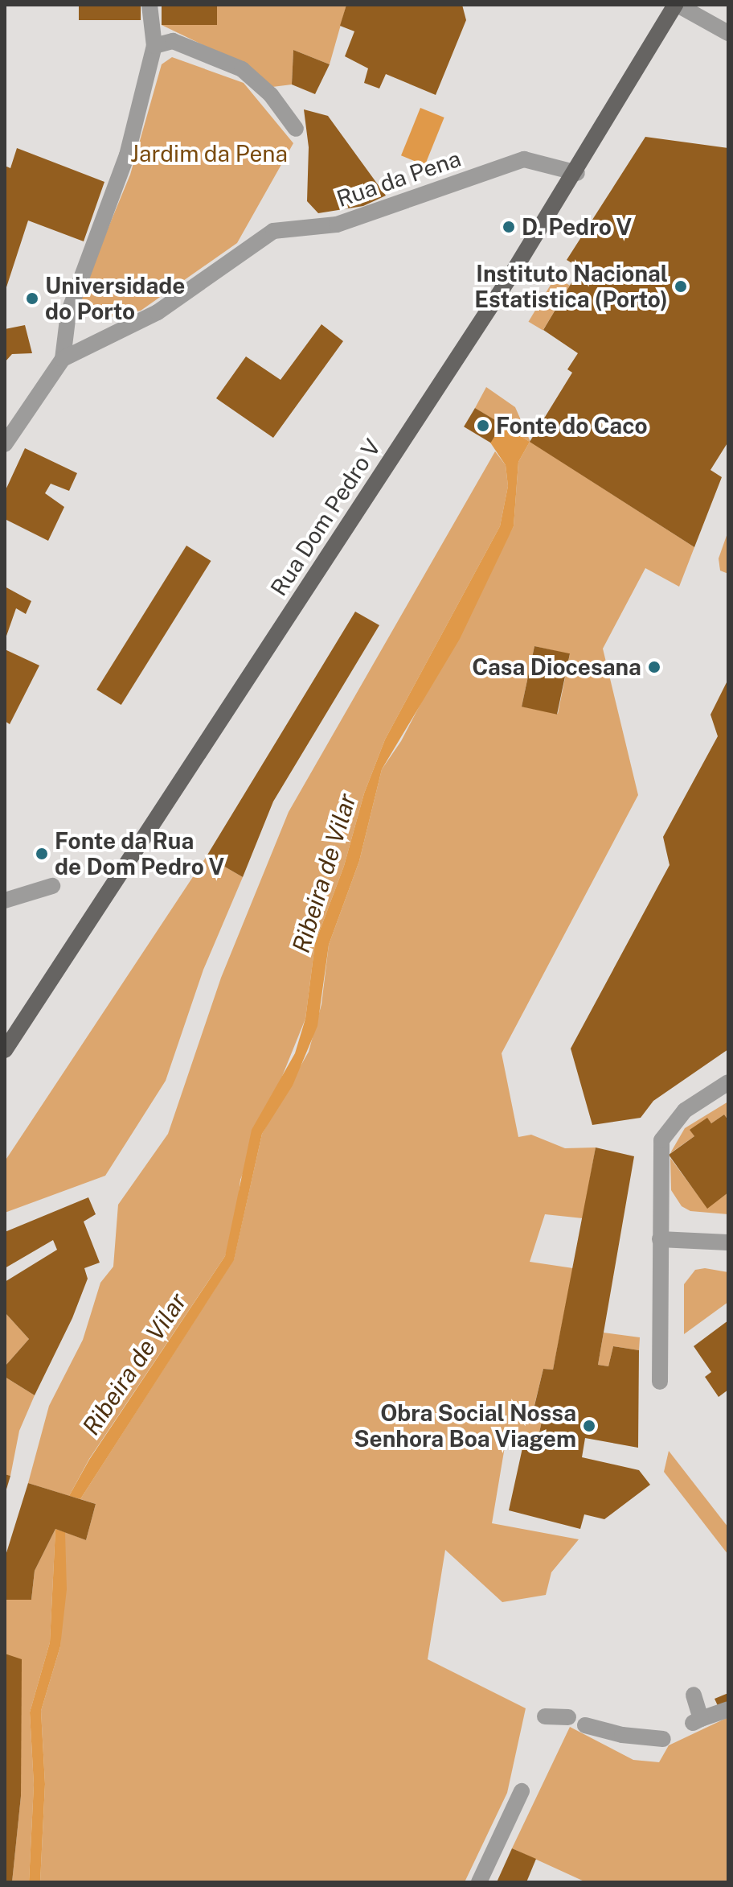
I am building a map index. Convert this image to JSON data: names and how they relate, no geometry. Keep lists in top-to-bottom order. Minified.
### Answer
{"streets":{"main road":["Rua Dom Pedro V"],"street":["Rua da Pena"]},"crossings":[["Rua da Pena","Rua Dom Pedro V"]],"water":["Ribeira de Vilar"],"parks":["Jardim da Pena"],"places":["D. Pedro V","Instituto Nacional Estatistica (Porto)","Universidade do Porto","Fonte do Caco","Casa Diocesana","Fonte da Rua de Dom Pedro V","Obra Social Nossa Senhora Boa Viagem"]}
